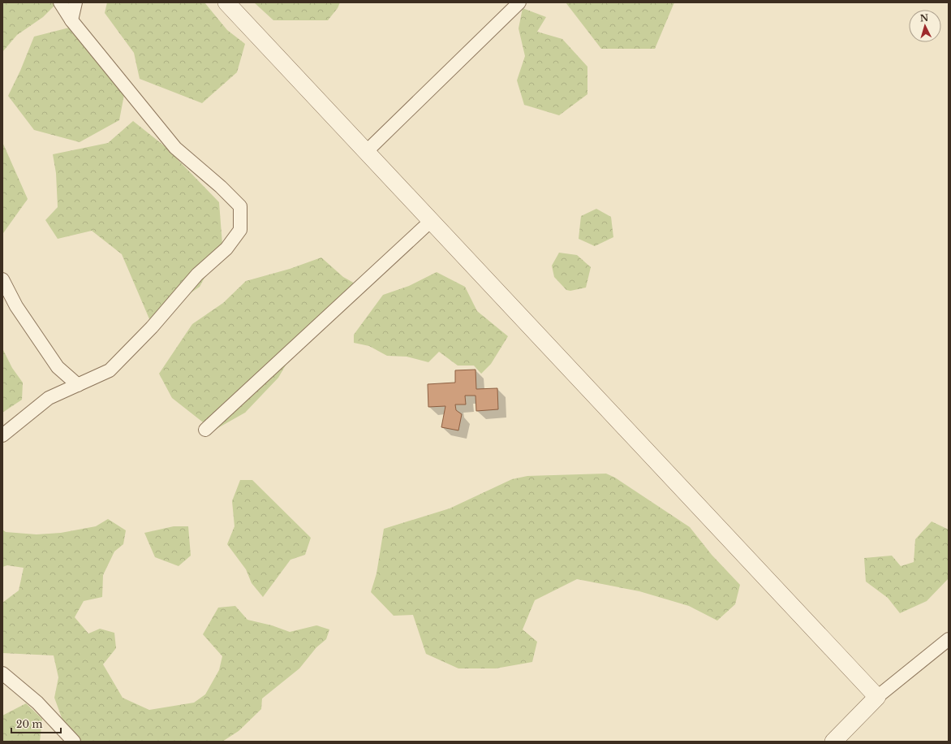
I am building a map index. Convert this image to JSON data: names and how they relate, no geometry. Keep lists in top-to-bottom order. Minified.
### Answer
{"scale_bar":"20 m","north":"top"}
